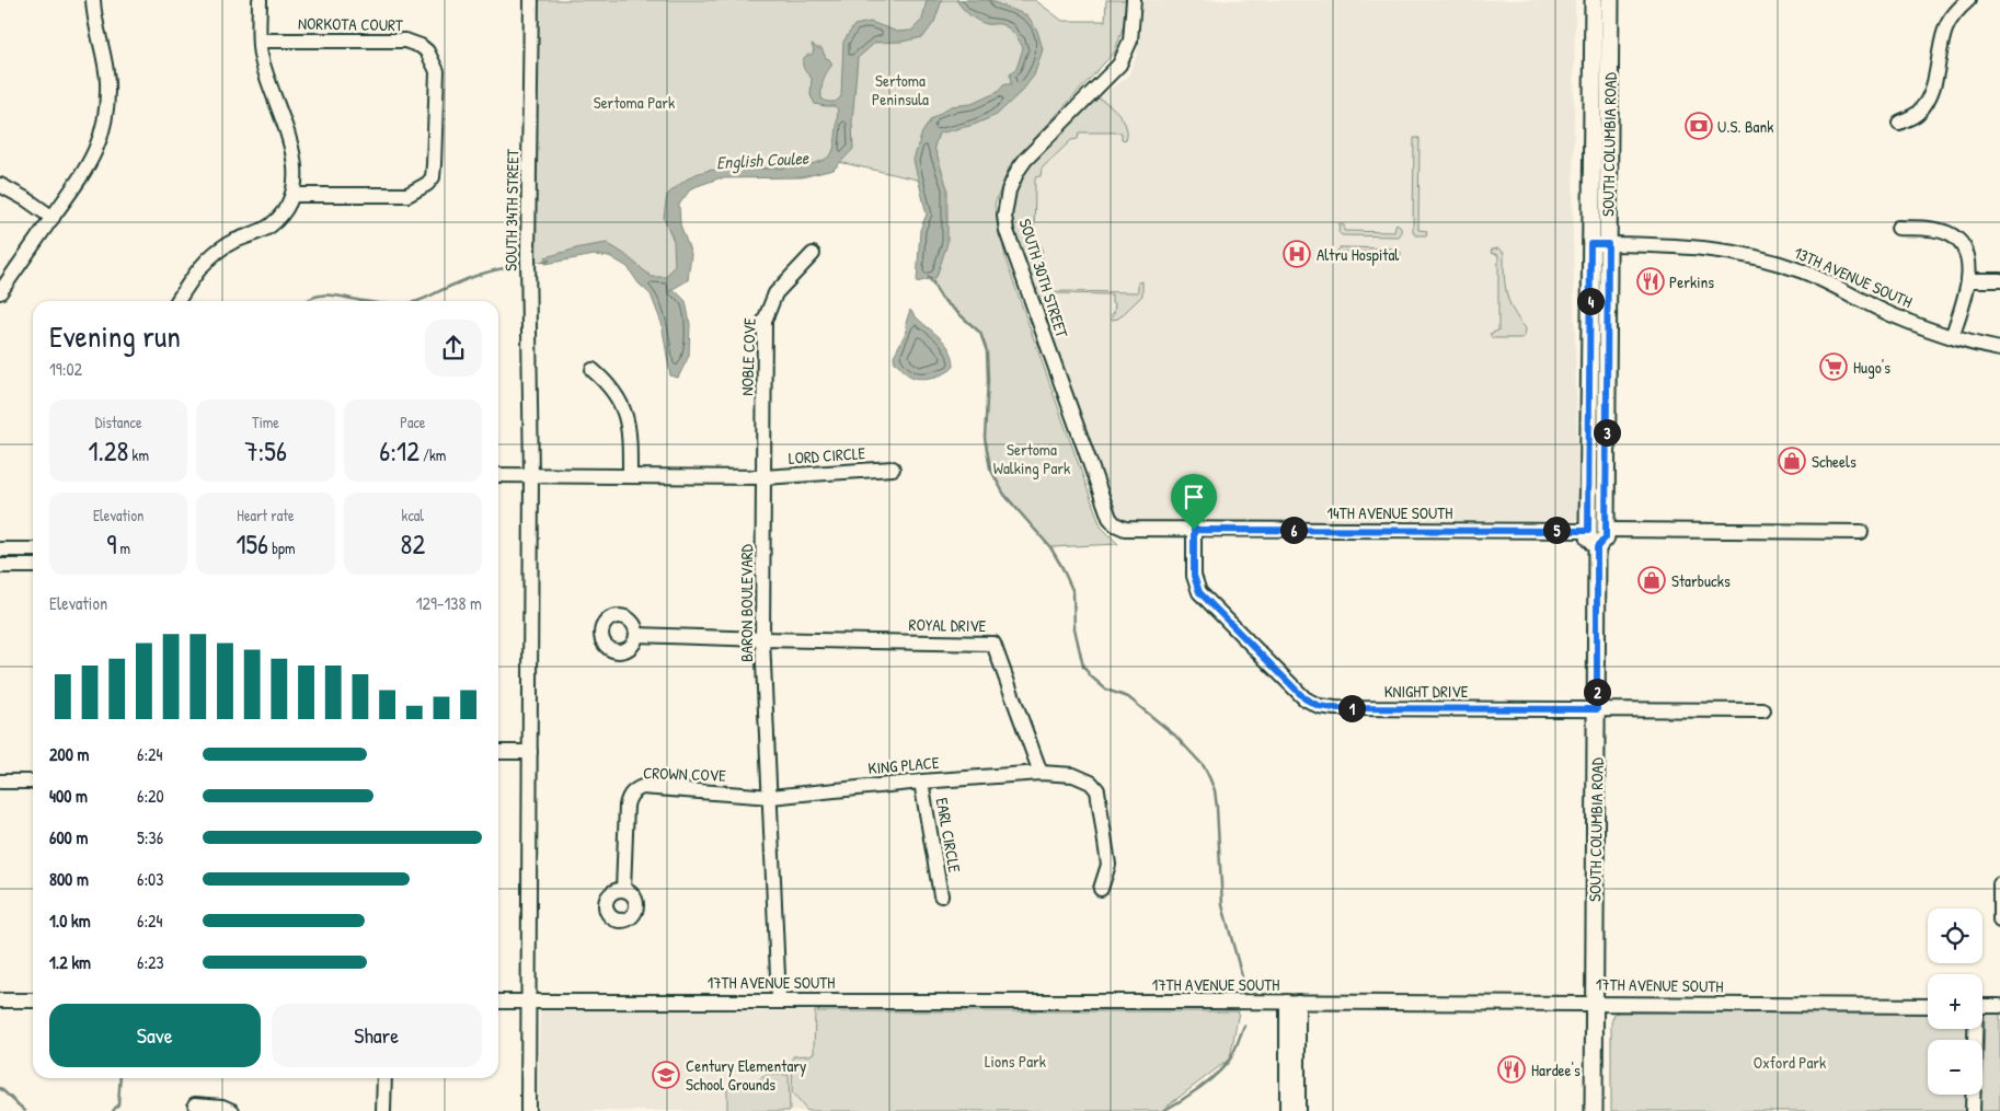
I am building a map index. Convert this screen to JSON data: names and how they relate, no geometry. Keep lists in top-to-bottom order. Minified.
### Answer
{"streets":{"main road":["SOUTH COLUMBIA ROAD"],"street":["NORKOTA COURT","SOUTH 34TH STREET","13TH AVENUE SOUTH","SOUTH 30TH STREET","NOBLE COVE","LORD CIRCLE","14TH AVENUE SOUTH","BARON BOULEVARD","ROYAL DRIVE","KNIGHT DRIVE","KING PLACE","CROWN COVE","EARL CIRCLE","17TH AVENUE SOUTH"]},"crossings":[["SOUTH COLUMBIA ROAD","13TH AVENUE SOUTH"],["SOUTH COLUMBIA ROAD","14TH AVENUE SOUTH"],["SOUTH COLUMBIA ROAD","KNIGHT DRIVE"],["SOUTH COLUMBIA ROAD","17TH AVENUE SOUTH"],["SOUTH 34TH STREET","17TH AVENUE SOUTH"],["SOUTH 30TH STREET","14TH AVENUE SOUTH"],["NOBLE COVE","LORD CIRCLE"],["NOBLE COVE","BARON BOULEVARD"],["LORD CIRCLE","BARON BOULEVARD"],["14TH AVENUE SOUTH","KNIGHT DRIVE"],["BARON BOULEVARD","ROYAL DRIVE"],["BARON BOULEVARD","KING PLACE"],["BARON BOULEVARD","CROWN COVE"],["BARON BOULEVARD","17TH AVENUE SOUTH"],["ROYAL DRIVE","KING PLACE"],["KING PLACE","CROWN COVE"],["KING PLACE","EARL CIRCLE"]],"water":["English Coulee"],"parks":["Sertoma Peninsula","Sertoma Park","Sertoma Walking Park","Lions Park","Oxford Park"],"places":{"bank":["U.S. Bank"],"hospital":["Altru Hospital"],"restaurant":["Perkins","Hardee's"],"supermarket":["Hugo's"],"shop":["Scheels","Starbucks"],"school or university":["Century Elementary School Grounds"]},"page":{"pins":["4","3","5","6","2","1"],"heading":["Evening run","19:02"],"stats":[["Distance","1.28 km"],["Time","7:56"],["Pace","6:12 /km"],["Elevation","9 m"],["Heart rate","156 bpm"],["kcal","82"]],"chart":["Elevation","129–138 m"],"list":[{"name":"200 m","note":"6:24"},{"name":"400 m","note":"6:20"},{"name":"600 m","note":"5:36"},{"name":"800 m","note":"6:03"},{"name":"1.0 km","note":"6:24"},{"name":"1.2 km","note":"6:23"}],"map_buttons":["+","−"],"buttons":["Save","Share"]}}
